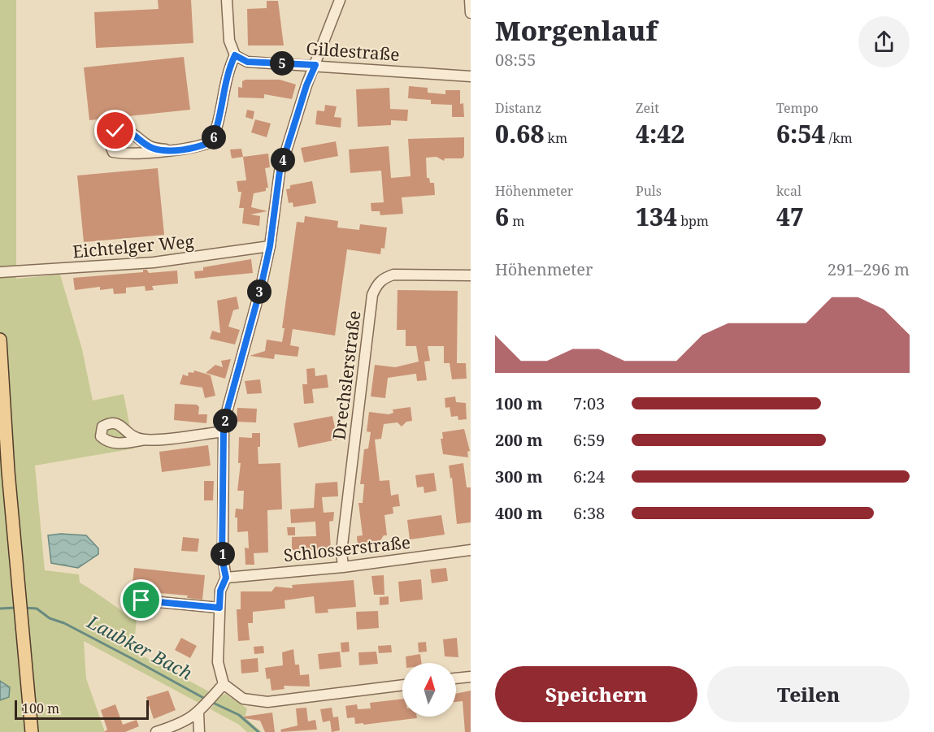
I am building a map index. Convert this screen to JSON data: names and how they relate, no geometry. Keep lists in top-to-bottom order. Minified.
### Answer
{"streets":{"street":["Gildestraße","Eichtelger Weg","Drechslerstraße","Schlosserstraße"]},"crossings":[["Drechslerstraße","Schlosserstraße"]],"water":["Laubker Bach"],"scale_bar":"100 m","north":"top","page":{"heading":["Morgenlauf","08:55"],"pins":["5","6","4","3","2","1"],"stats":[["Distanz","0.68 km"],["Zeit","4:42"],["Tempo","6:54 /km"],["Höhenmeter","6 m"],["Puls","134 bpm"],["kcal","47"]],"chart":["Höhenmeter","291–296 m"],"list":[{"name":"100 m","note":"7:03"},{"name":"200 m","note":"6:59"},{"name":"300 m","note":"6:24"},{"name":"400 m","note":"6:38"}],"buttons":["Speichern","Teilen"],"scale":"100 m"}}
